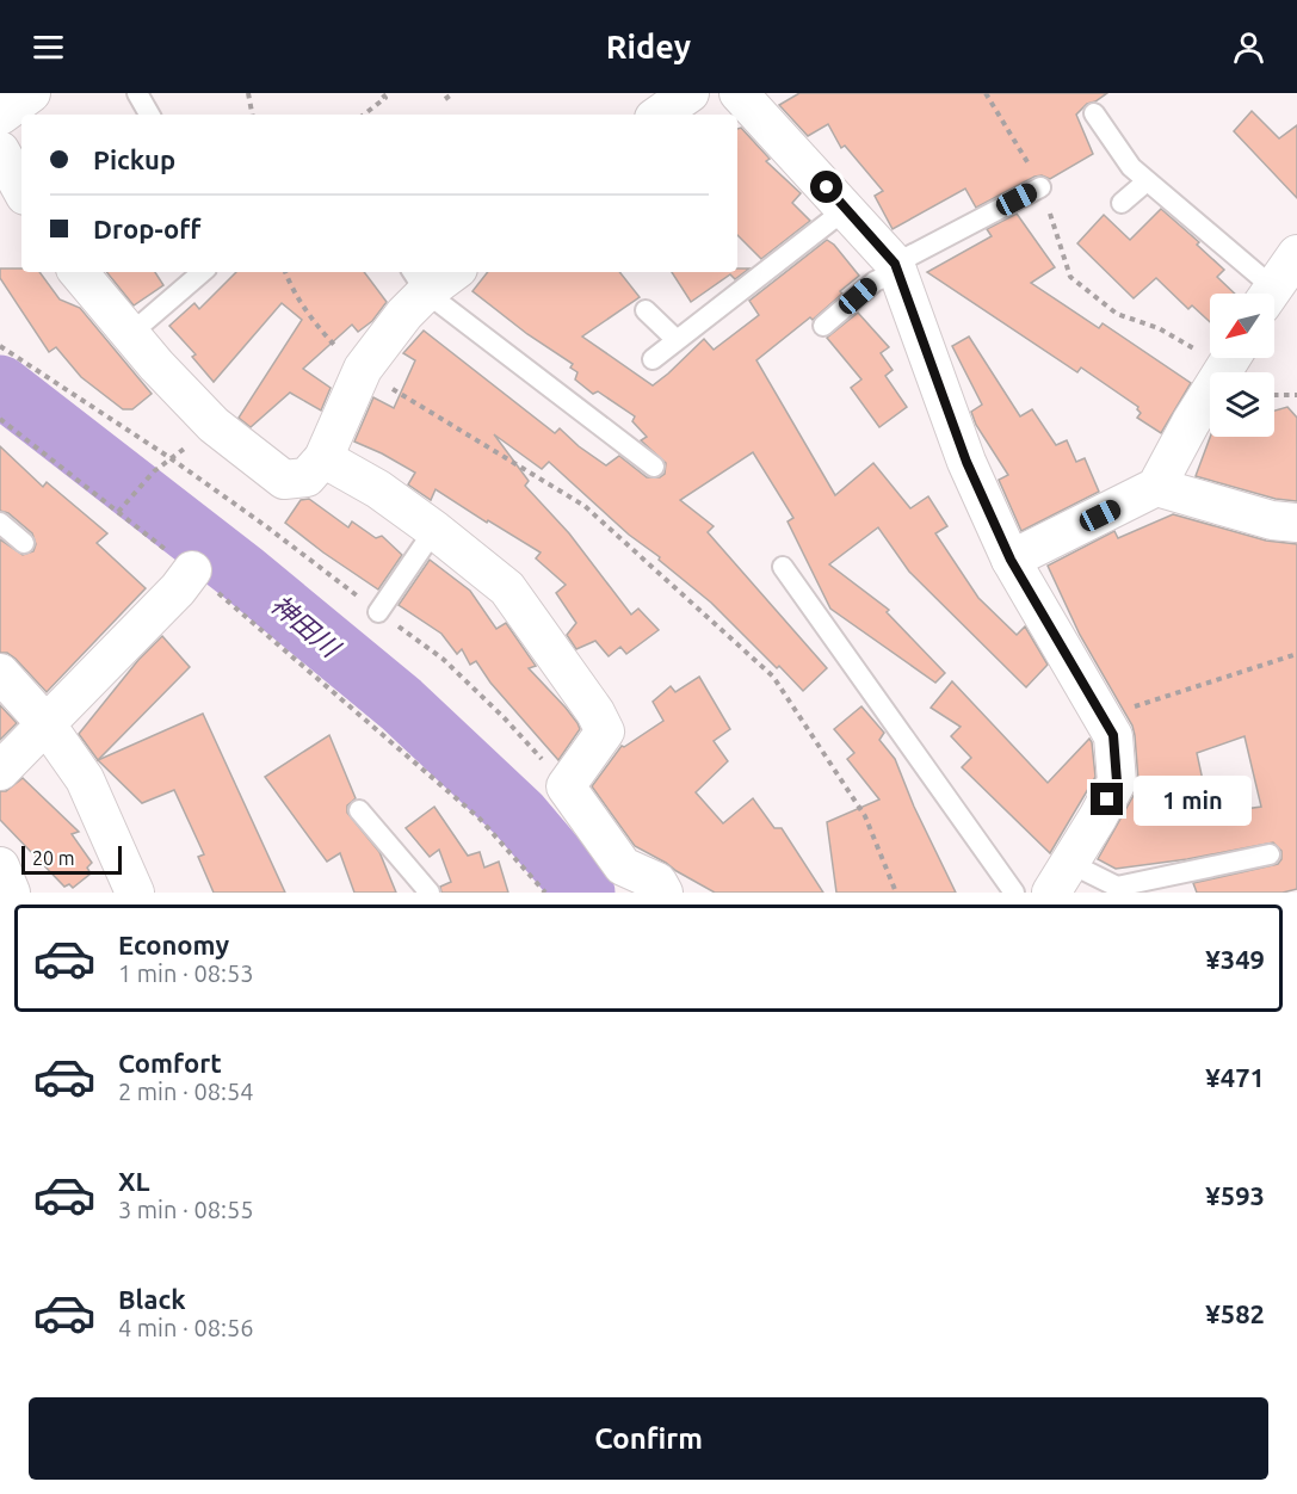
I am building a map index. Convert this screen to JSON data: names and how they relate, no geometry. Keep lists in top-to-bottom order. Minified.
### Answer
{"water":["神田川"],"scale_bar":"20 m","north":"bottom left","page":{"header":"Ridey","banner":["Pickup","Drop-off"],"bubble":"1 min","scale":"20 m","list":[{"name":"Economy","note":"1 min · 08:53","value":"¥349"},{"name":"Comfort","note":"2 min · 08:54","value":"¥471"},{"name":"XL","note":"3 min · 08:55","value":"¥593"},{"name":"Black","note":"4 min · 08:56","value":"¥582"}],"buttons":"Confirm"}}
